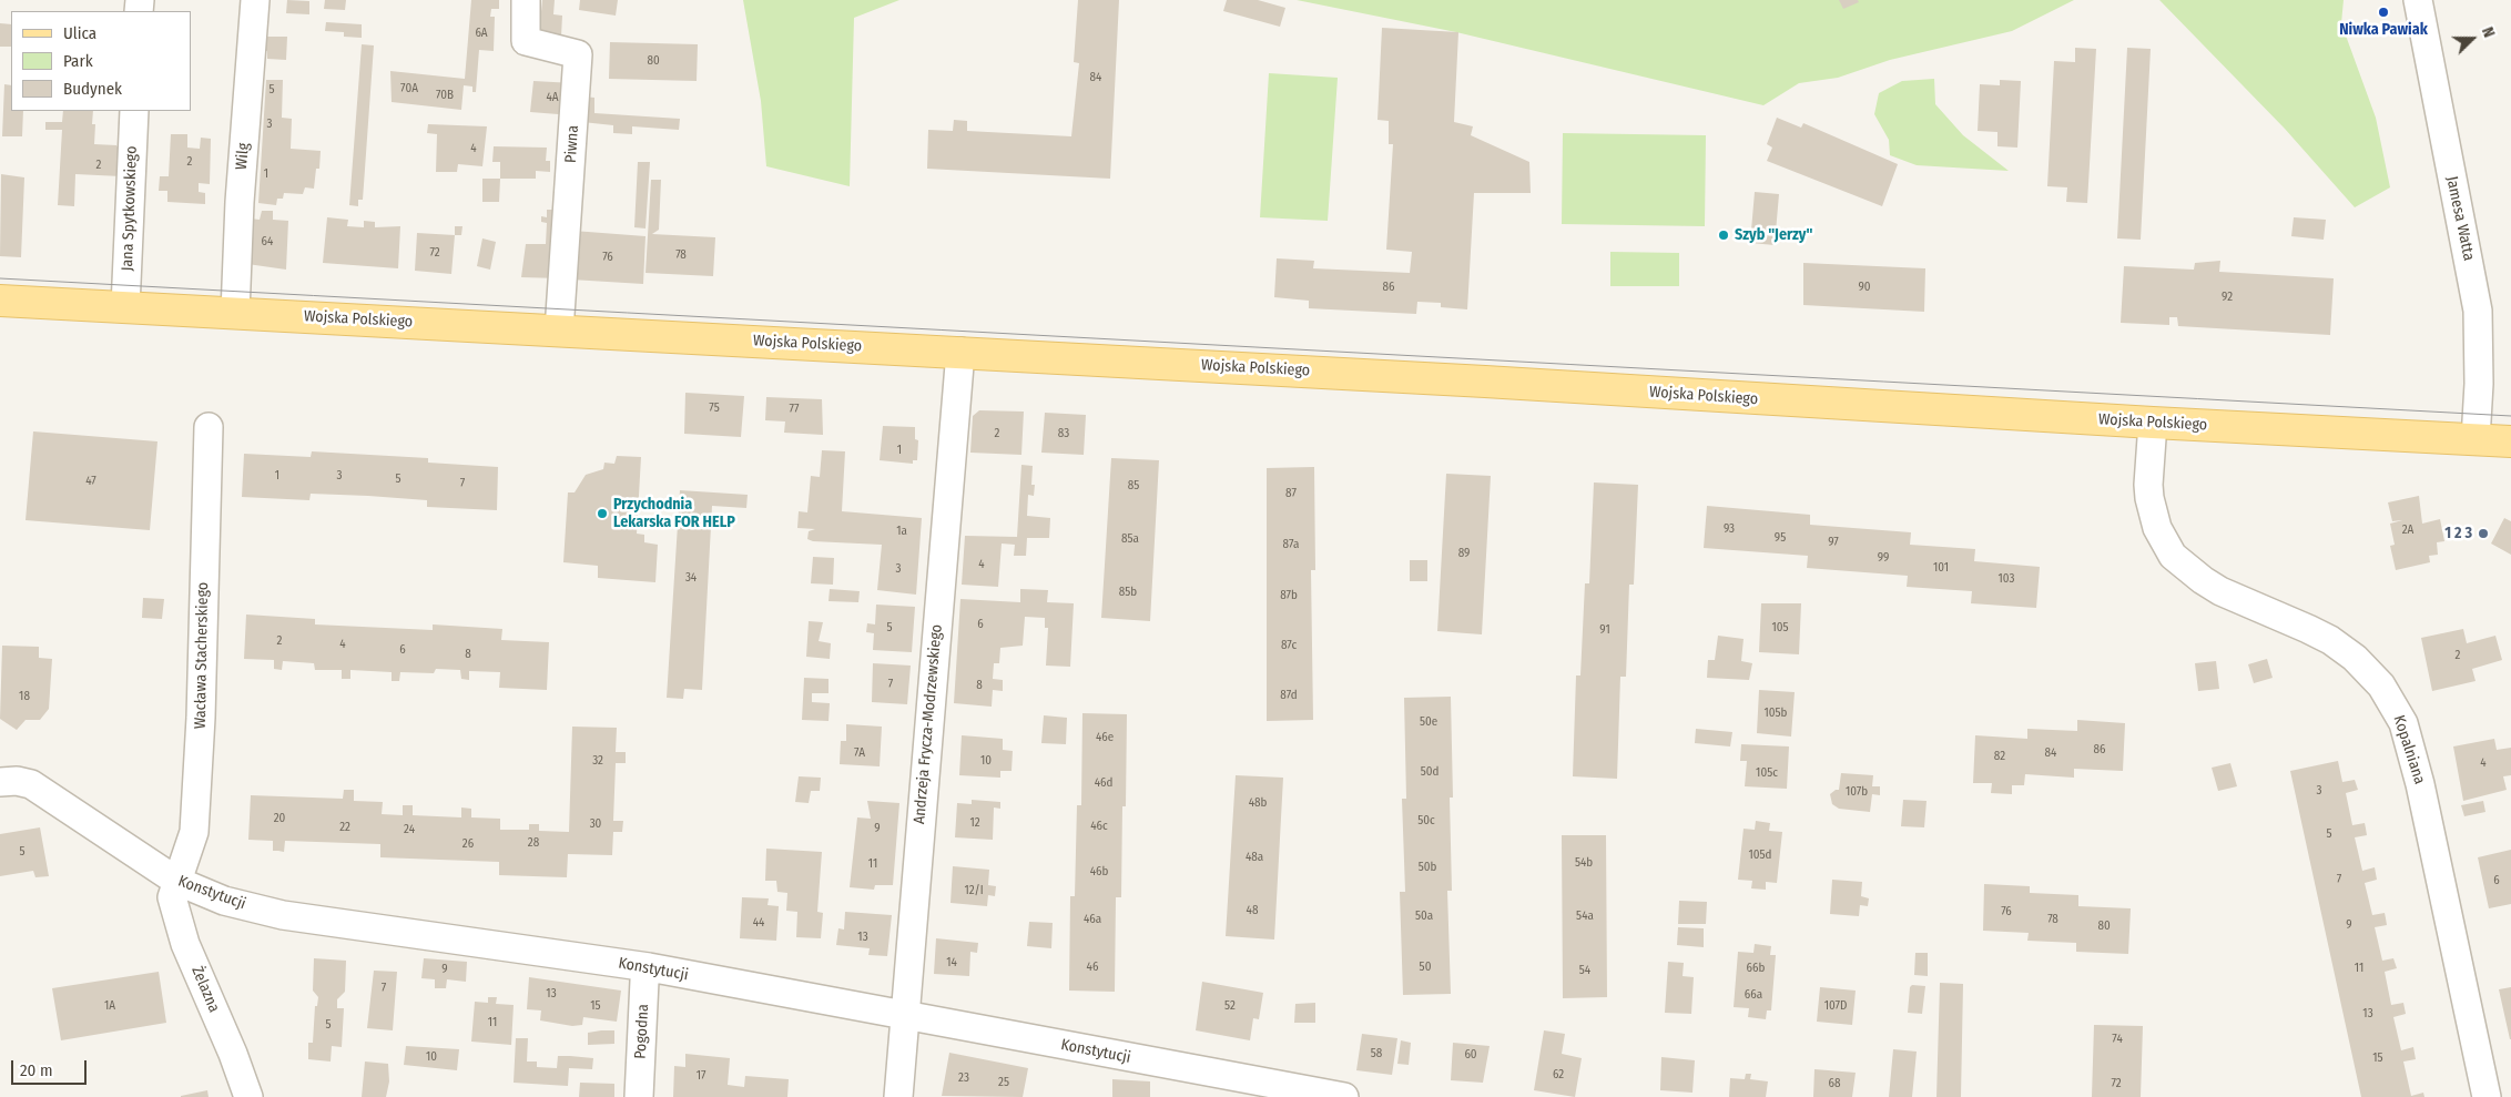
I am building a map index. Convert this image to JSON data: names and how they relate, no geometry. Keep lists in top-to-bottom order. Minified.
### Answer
{"streets":{"main road":["Wojska Polskiego"],"street":["Piwna","Wilg","Jana Spytkowskiego","Jamesa Watta","Wacława Stacherskiego","Andrzeja Frycza-Modrzewskiego","Kopalniana","Konstytucji","Żelazna","Pogodna"]},"crossings":[["Piwna","Wojska Polskiego"],["Wilg","Wojska Polskiego"],["Jana Spytkowskiego","Wojska Polskiego"],["Jamesa Watta","Wojska Polskiego"],["Wojska Polskiego","Andrzeja Frycza-Modrzewskiego"],["Wojska Polskiego","Kopalniana"],["Wacława Stacherskiego","Konstytucji"],["Wacława Stacherskiego","Żelazna"],["Andrzeja Frycza-Modrzewskiego","Konstytucji"],["Konstytucji","Żelazna"],["Konstytucji","Pogodna"]],"places":["Niwka Pawiak","Szyb \"Jerzy\"","Przychodnia Lekarska FOR HELP","1 2 3"],"house_numbers":["6A","80","84","70A","5","70B","4A","3","4","2","2","1","64","72","78","76","86","90","92","75","77","2","83","1","1","3","5","47","7","85","87","93","2A","1a","95","85a","97","87a","89","99","4","101","3","34","103","85b","87b","6","5","105","91","2","4","87c","6","8","2","7","8","87d","18","105b","50e","46e","86","7A","84","82","32","10","4","50d","105c","46d","3","107b","48b","20","50c","12","30","46c","22","9","24","5","28","26","5","105d","48a","54b","11","50b","46b","7","6","12/I","48","76","50a","54a","46a","78","44","9","80","13","14","46","50","66b","11","9","54","7","13","66a","1A","15","52","107D","13","11","5","74","58","60","10","15","62","17","23","25","68","72"],"legend":["Ulica","Park","Budynek"],"scale_bar":"20 m","north":"right"}
